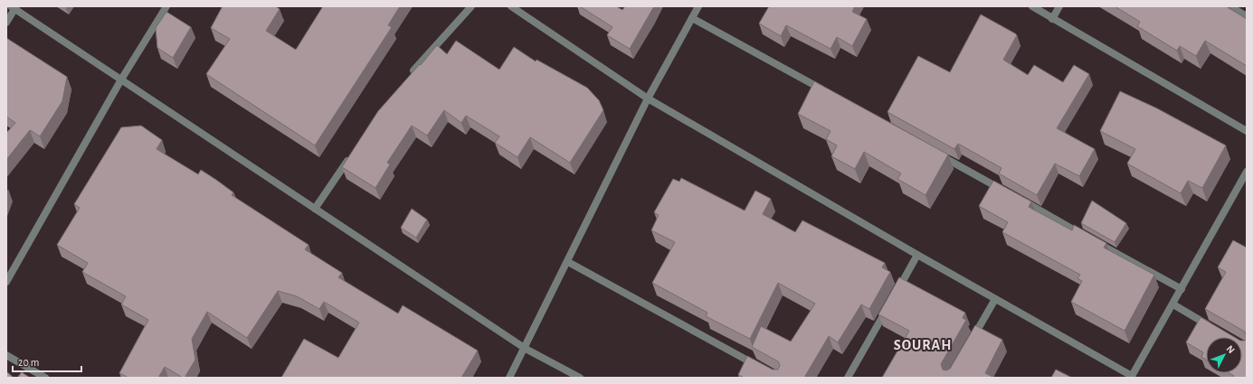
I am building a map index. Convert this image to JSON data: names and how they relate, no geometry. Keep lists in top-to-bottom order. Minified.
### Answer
{"districts":["SOURAH"],"scale_bar":"20 m","north":"top right"}
